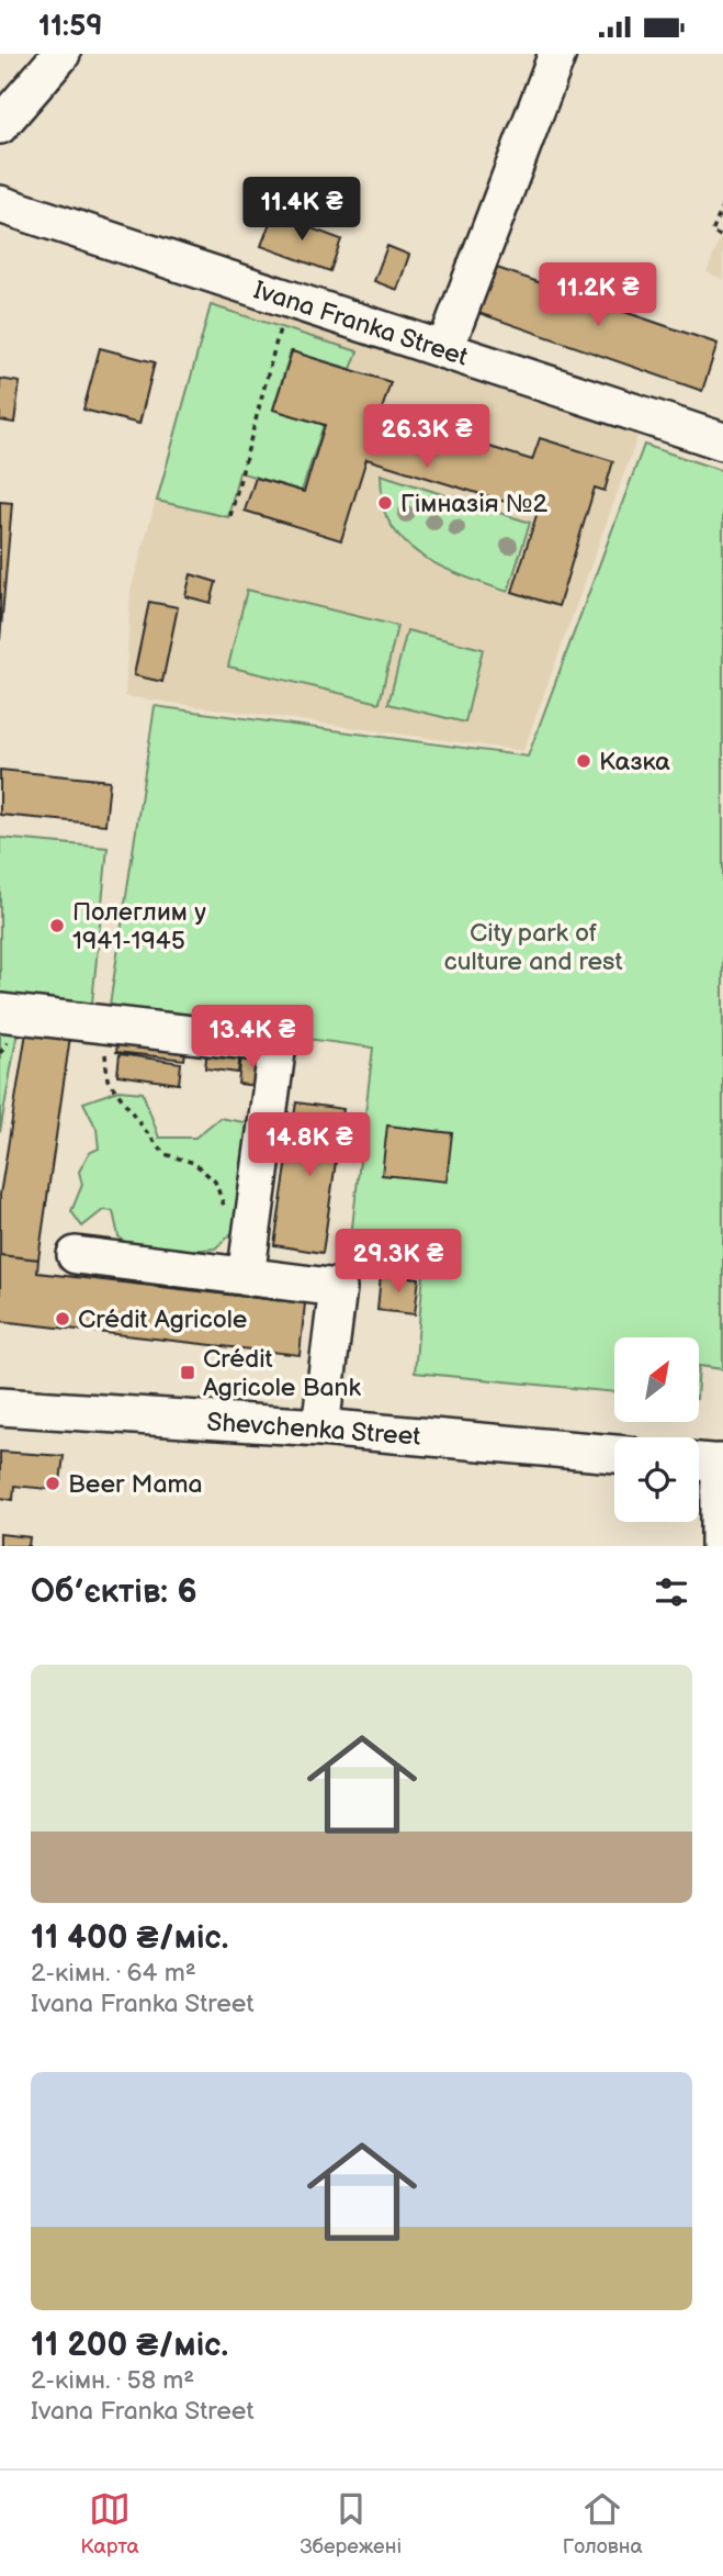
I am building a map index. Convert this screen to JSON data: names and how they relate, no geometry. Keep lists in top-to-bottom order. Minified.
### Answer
{"streets":{"street":["Ivana Franka Street","Shevchenka Street"]},"parks":["City park of culture and rest"],"places":{"other":["Гімназія №2","Казка","Полеглим у 1941-1945","Crédit Agricole","Beer Mama"],"transit":["Crédit Agricole Bank"]},"north":"top right","page":{"status":"11:59","price":["11.4K ₴","11.2K ₴","26.3K ₴","13.4K ₴","14.8K ₴","29.3K ₴"],"heading":"Об’єктів: 6","list":[{"name":"11 400 ₴/міс.","note":"2-кімн. · 64 m² · Ivana Franka Street"},{"name":"11 200 ₴/міс.","note":"2-кімн. · 58 m² · Ivana Franka Street"}],"tabs":["Карта","Збережені","Головна"]}}
